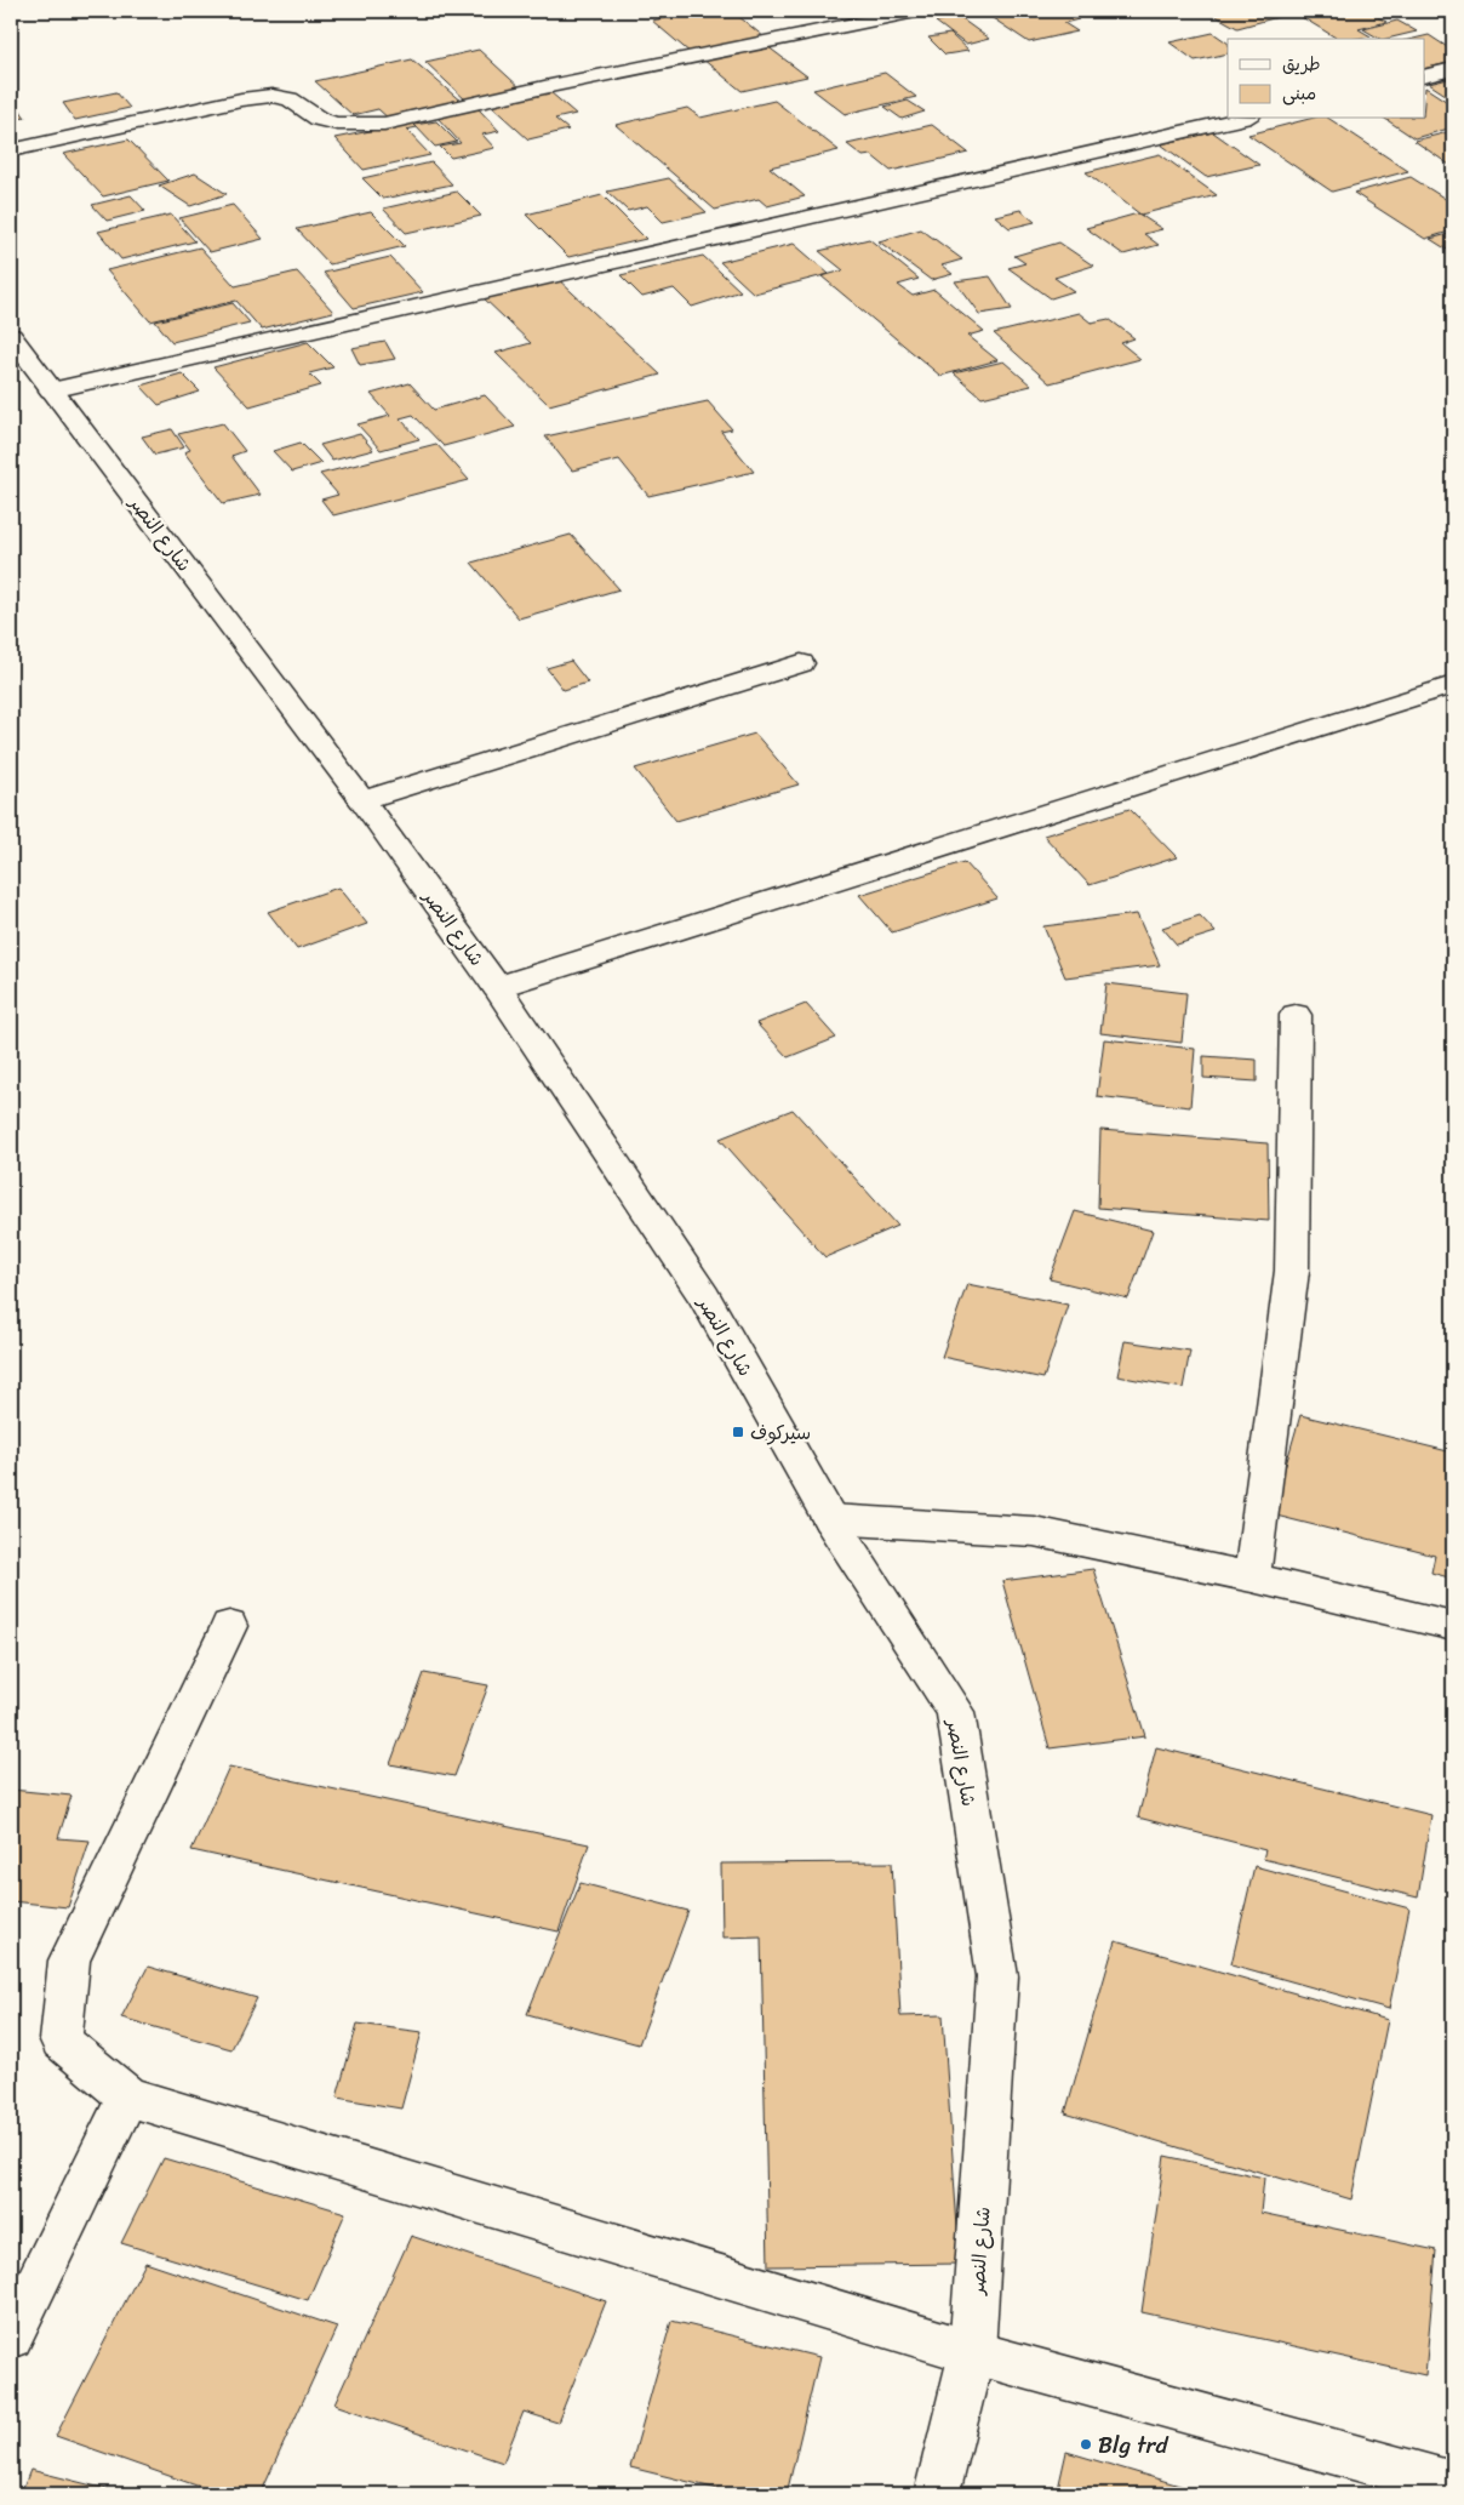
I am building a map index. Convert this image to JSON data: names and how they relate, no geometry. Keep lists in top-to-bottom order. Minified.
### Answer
{"streets":{"street":["شارع النصر"]},"places":{"transit":["سيركوف"],"other":["Blg trd"]},"legend":["طريق","مبنى"]}
